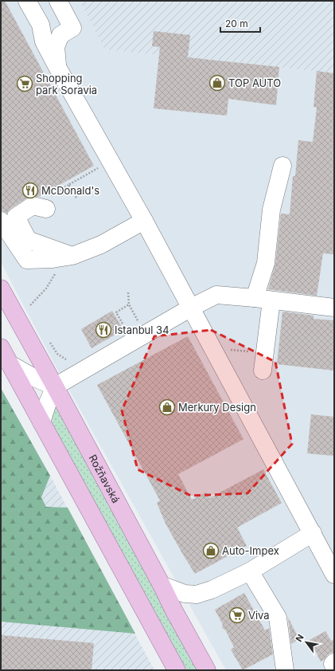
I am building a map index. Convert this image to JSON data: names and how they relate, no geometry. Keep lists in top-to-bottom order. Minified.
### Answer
{"streets":{"main road":["Rožňavská"]},"places":{"shop":["TOP AUTO","Merkury Design","Auto-Impex"],"supermarket":["Shopping park Soravia","Viva"],"restaurant":["McDonald's","Istanbul 34"]},"scale_bar":"20 m","north":"top left"}
